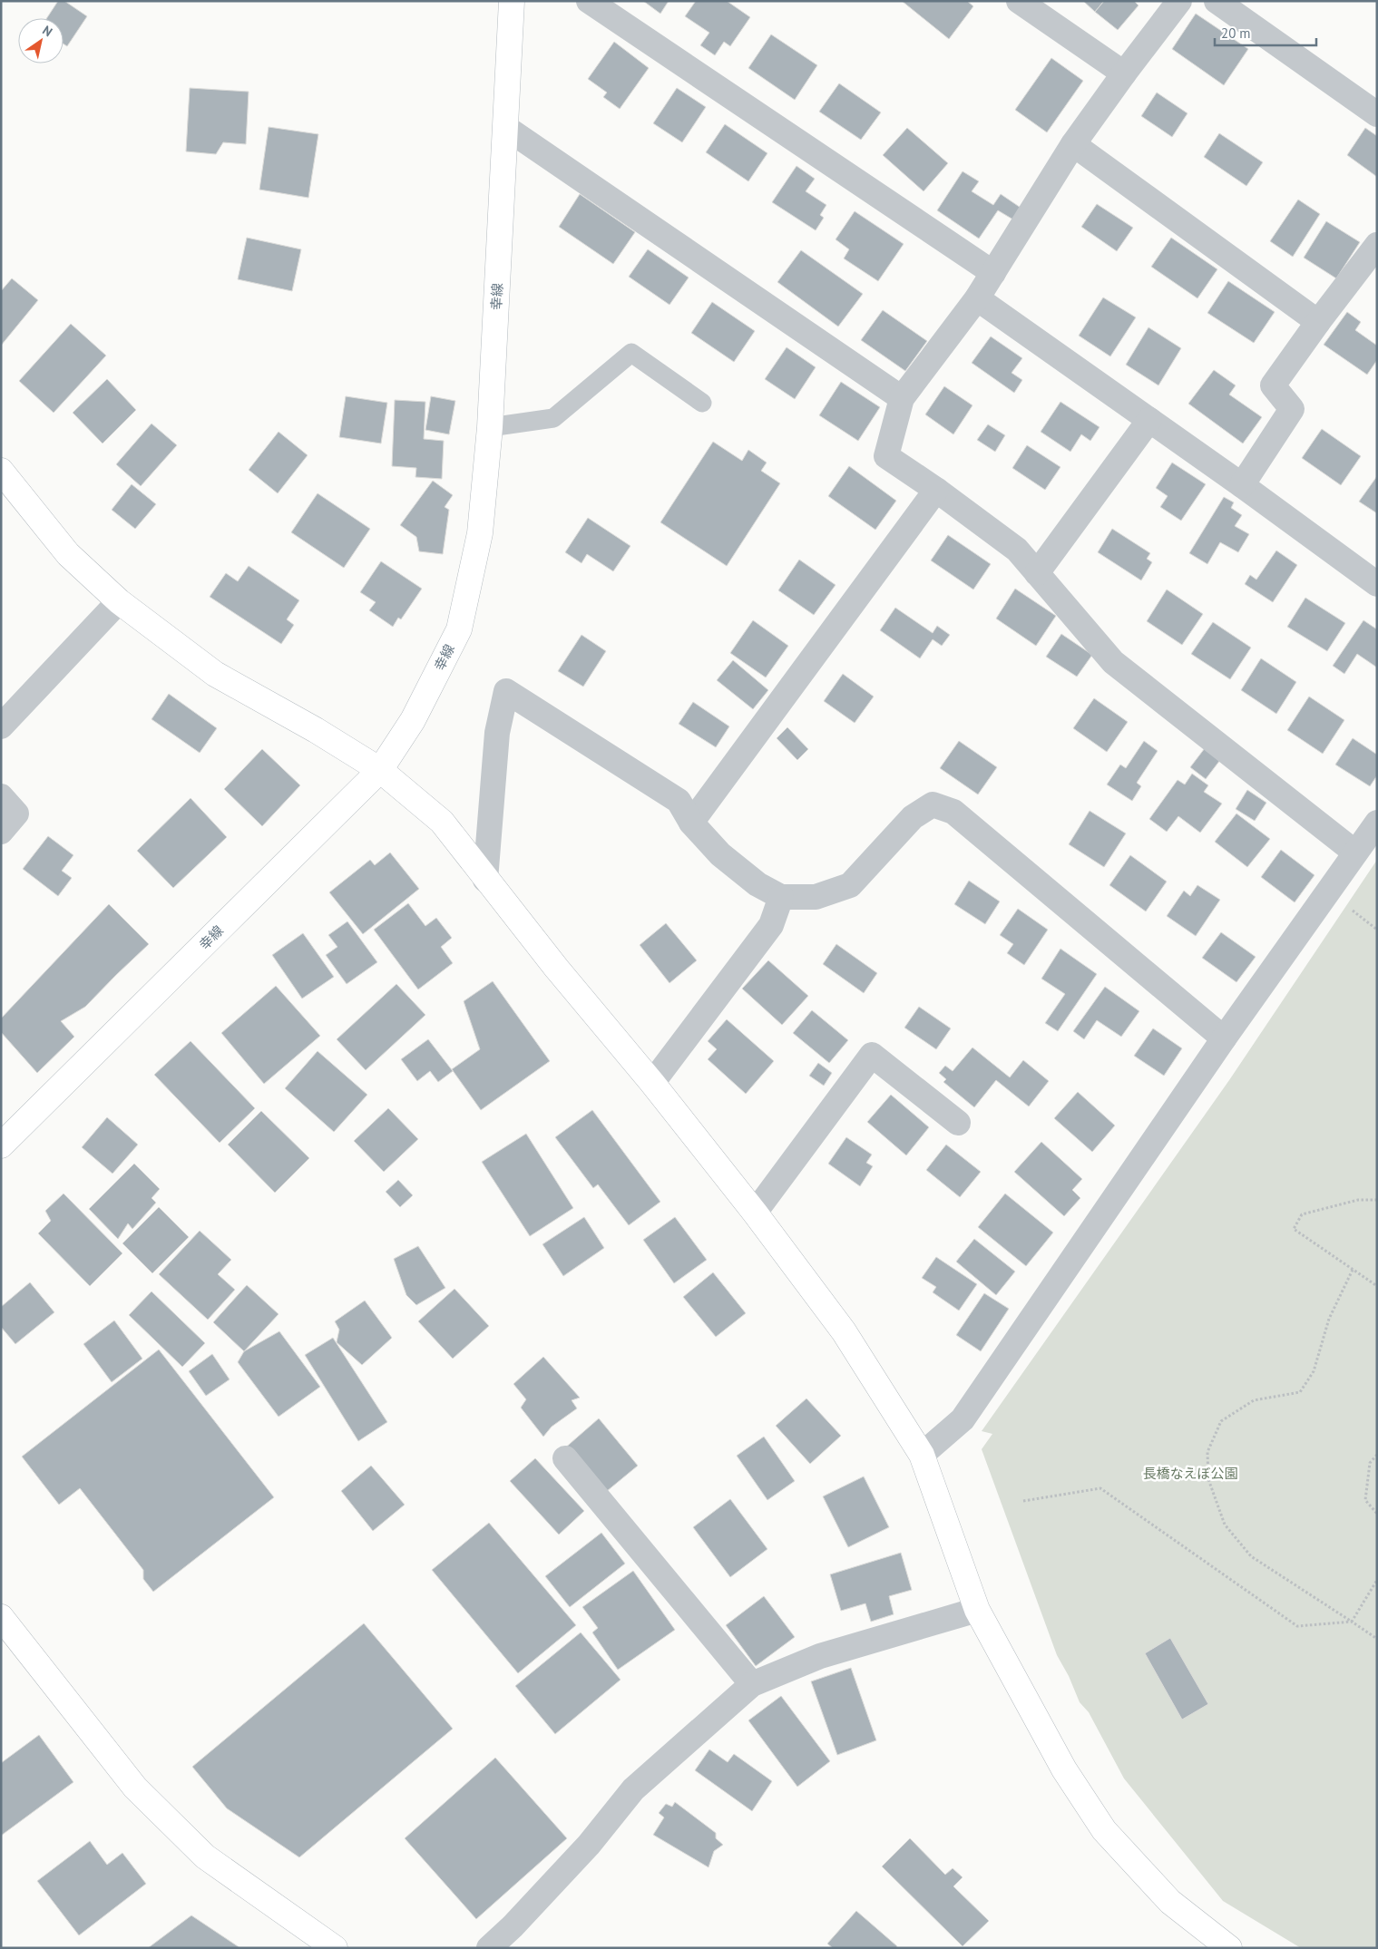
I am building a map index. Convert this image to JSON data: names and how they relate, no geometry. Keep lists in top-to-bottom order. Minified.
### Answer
{"streets":{"street":["幸線"]},"parks":["長橋なえぼ公園"],"scale_bar":"20 m","north":"top right"}
